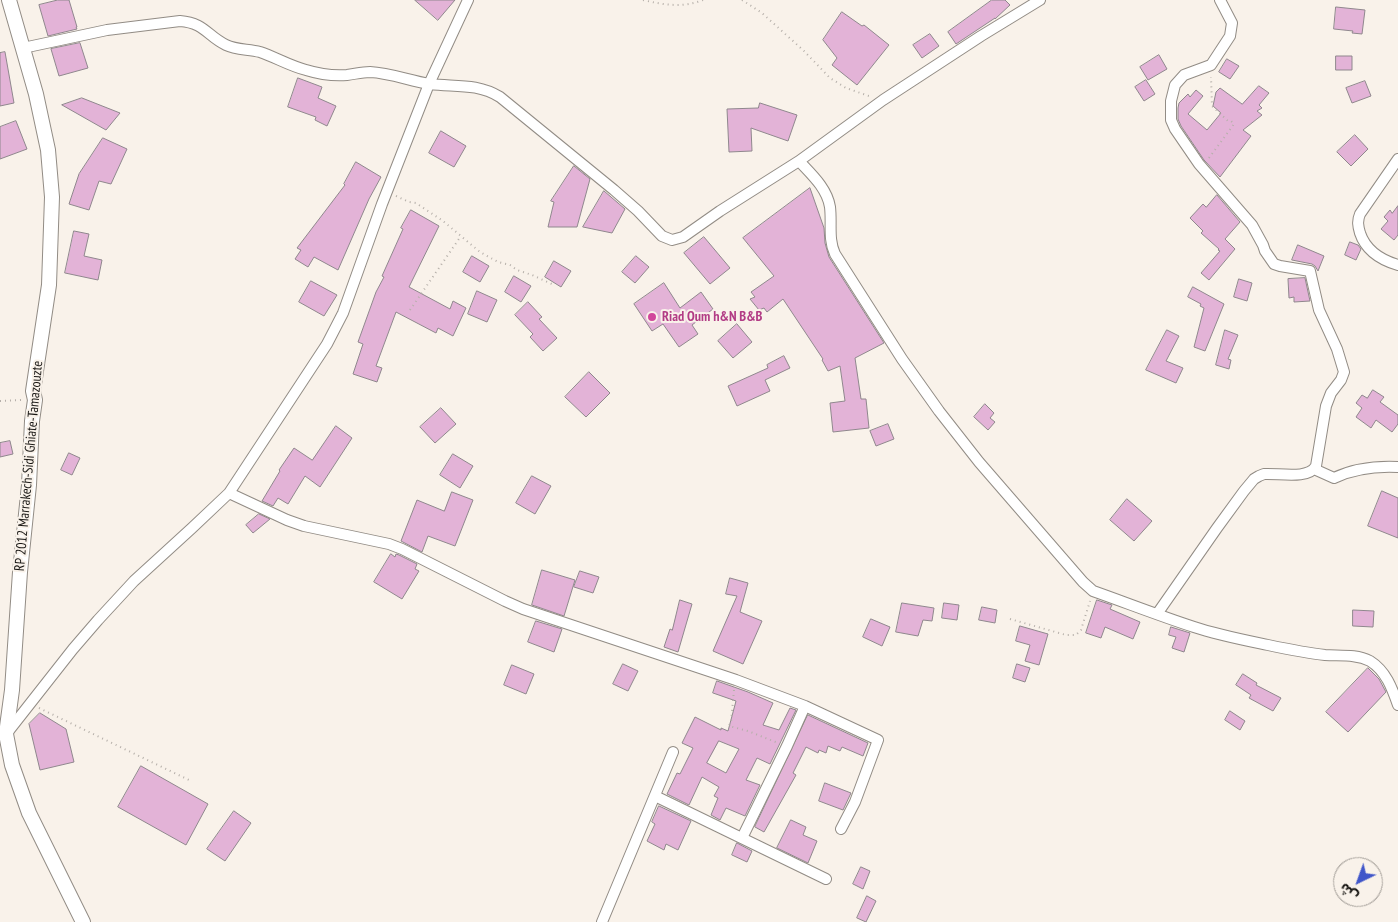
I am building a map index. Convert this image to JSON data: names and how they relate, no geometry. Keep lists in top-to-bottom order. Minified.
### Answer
{"streets":{"street":["RP 2012 Marrakech-Sidi Ghiate-Tamazouzte"]},"places":["Riad Oum h&N B&B"],"north":"bottom left"}
